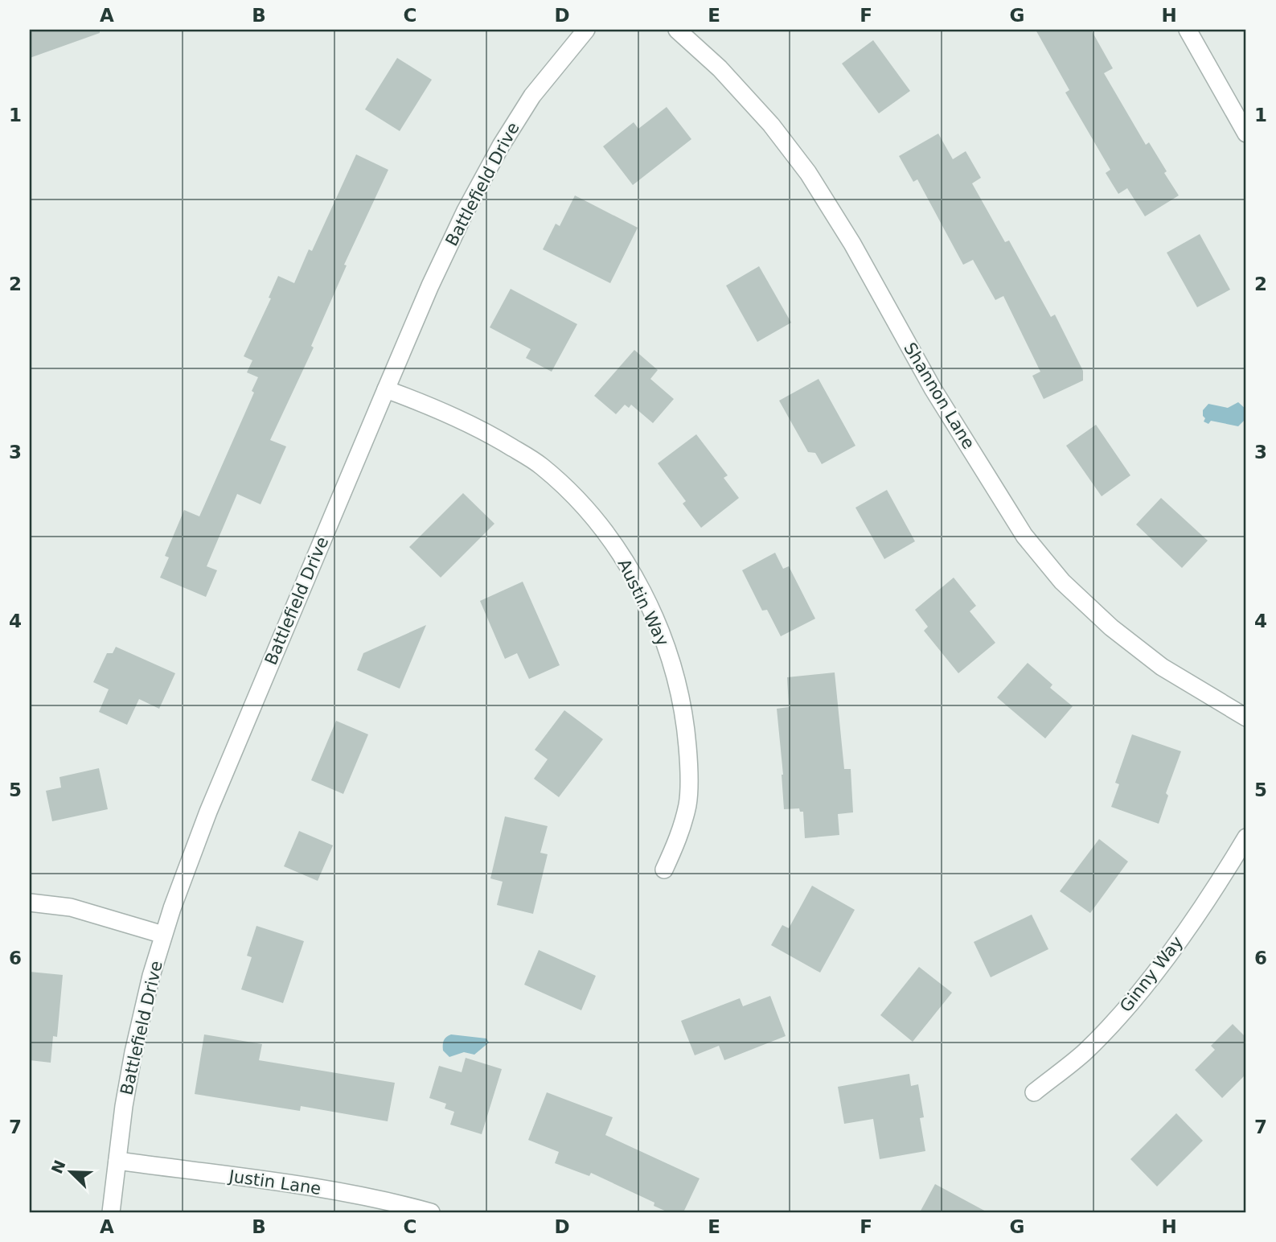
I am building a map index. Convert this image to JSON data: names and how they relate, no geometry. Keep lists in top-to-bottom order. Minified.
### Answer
{"streets":{"street":["Battlefield Drive","Shannon Lane","Austin Way","Ginny Way","Justin Lane"]},"crossings":[["Battlefield Drive","Austin Way"],["Battlefield Drive","Justin Lane"]],"north":"top left","grid":{"columns":["A","B","C","D","E","F","G","H"],"rows":["1","2","3","4","5","6","7"]}}
